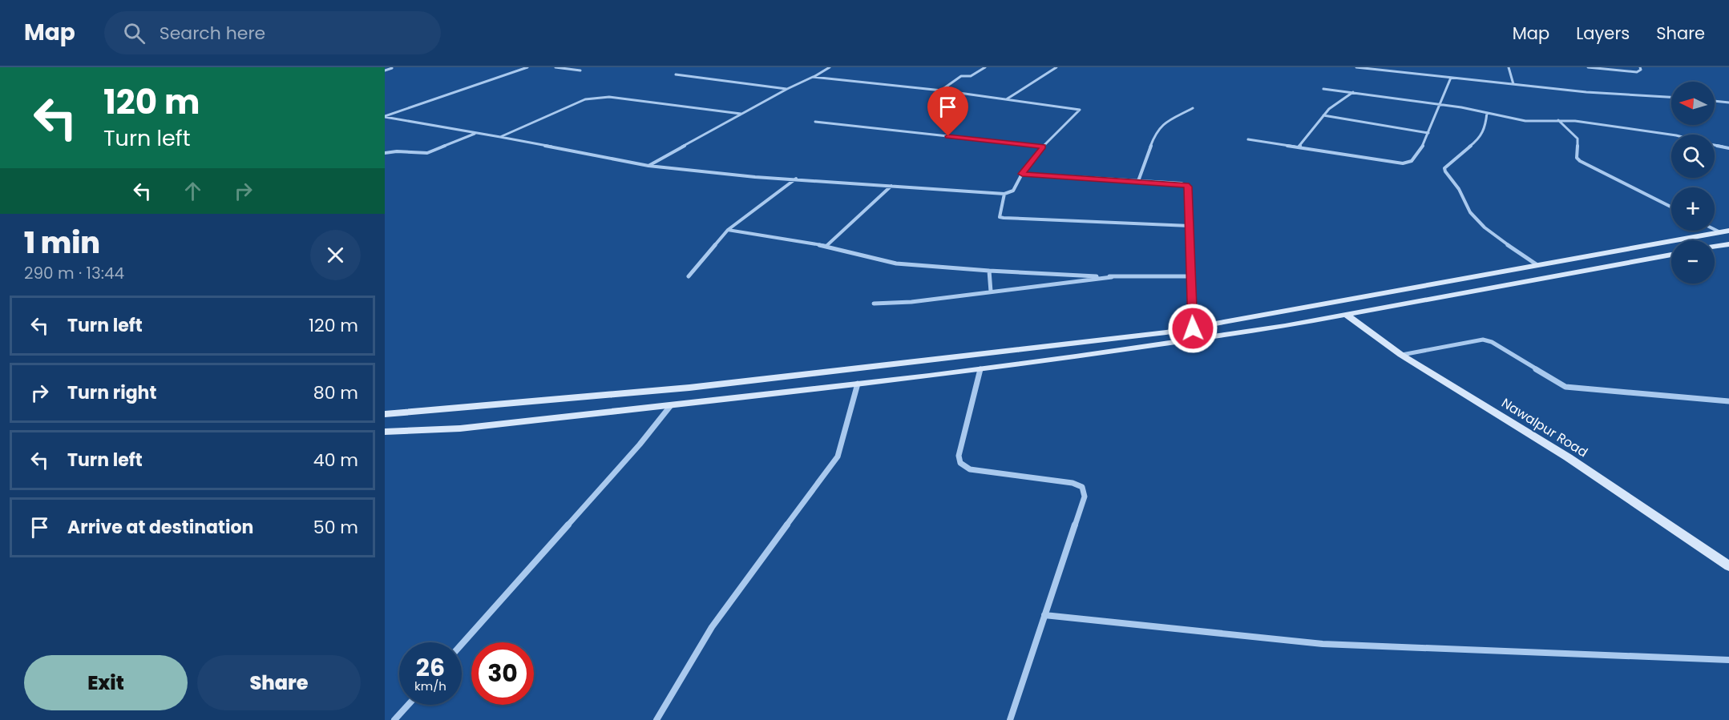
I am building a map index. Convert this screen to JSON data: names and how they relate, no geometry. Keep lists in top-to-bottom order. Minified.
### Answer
{"streets":{"street":["Nawalpur Road"]},"north":"left","page":{"header":"Map","search":"Search here","nav":["Map","Layers","Share"],"turn":["120 m","Turn left"],"map_buttons":["+","−"],"heading":["1 min","290 m · 13:44"],"list":[{"name":"Turn left","value":"120 m"},{"name":"Turn right","value":"80 m"},{"name":"Turn left","value":"40 m"},{"name":"Arrive at destination","value":"50 m"}],"speed":"26 km/h","limit":"30","buttons":["Exit","Share"]}}
